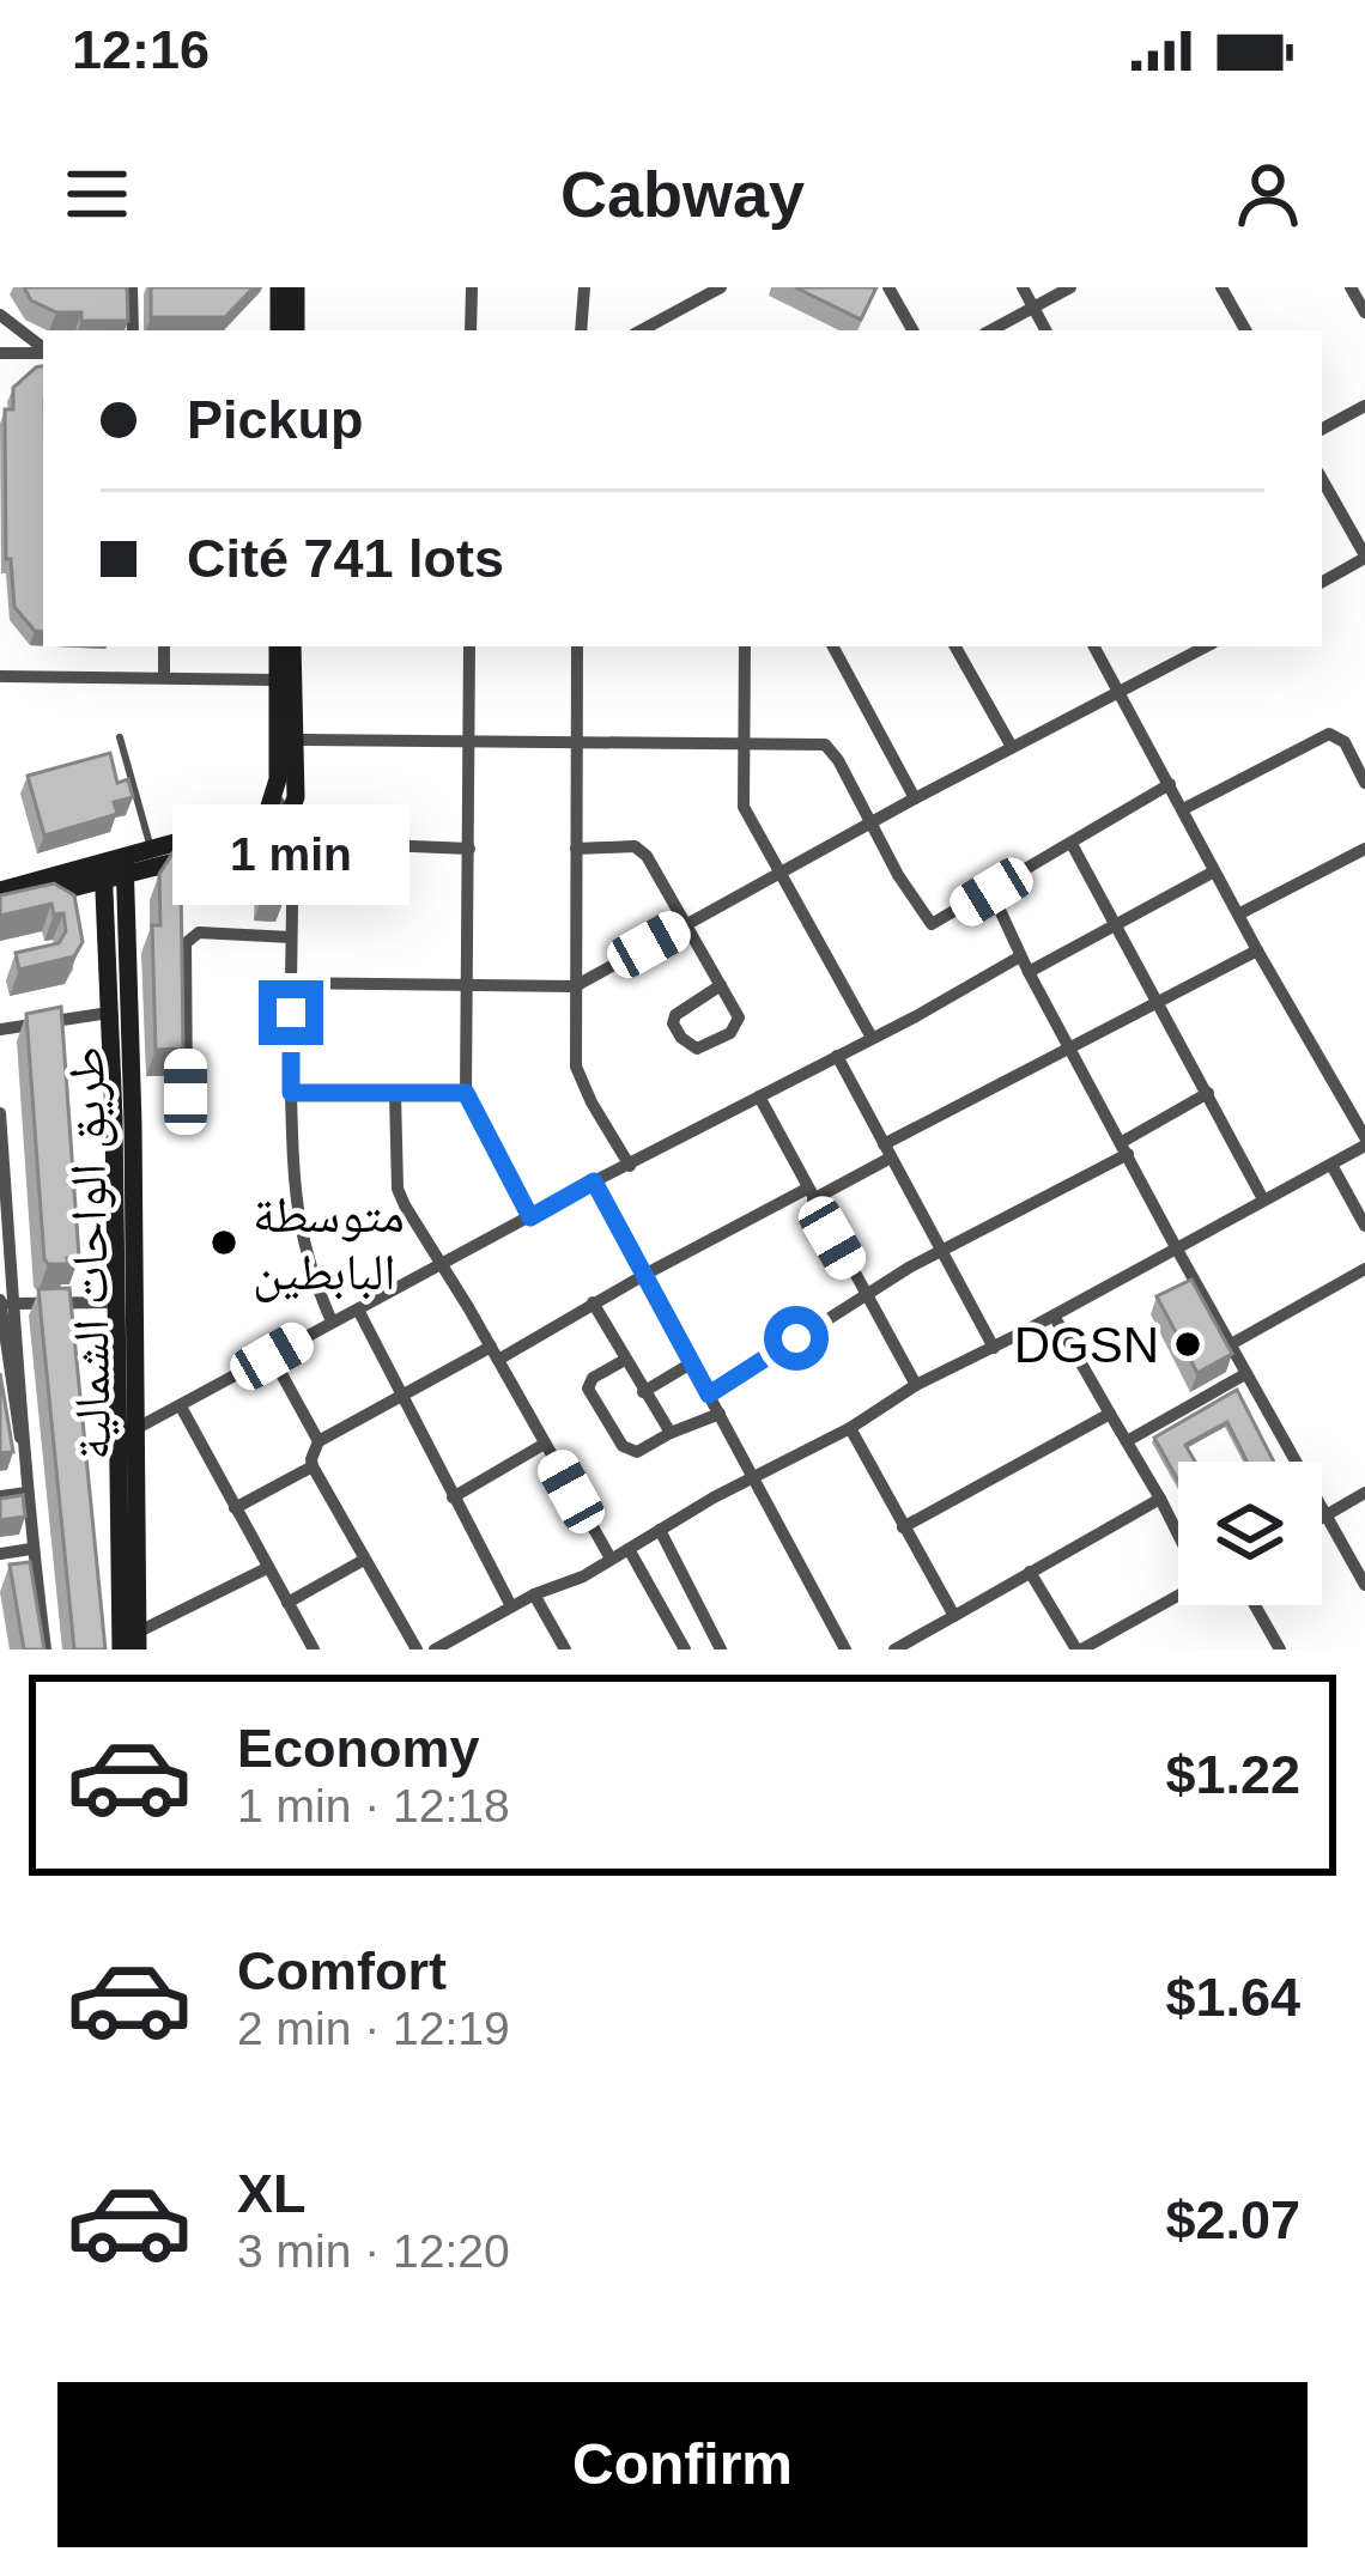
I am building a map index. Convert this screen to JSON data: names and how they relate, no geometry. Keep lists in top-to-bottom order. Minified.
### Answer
{"streets":{"main road":["طريق الواحات الشمالية"]},"places":["متوسطة البابطين","DGSN"],"page":{"status":"12:16","header":"Cabway","banner":["Pickup","Cité 741 lots"],"bubble":"1 min","list":[{"name":"Economy","note":"1 min · 12:18","value":"$1.22"},{"name":"Comfort","note":"2 min · 12:19","value":"$1.64"},{"name":"XL","note":"3 min · 12:20","value":"$2.07"}],"buttons":"Confirm"}}
